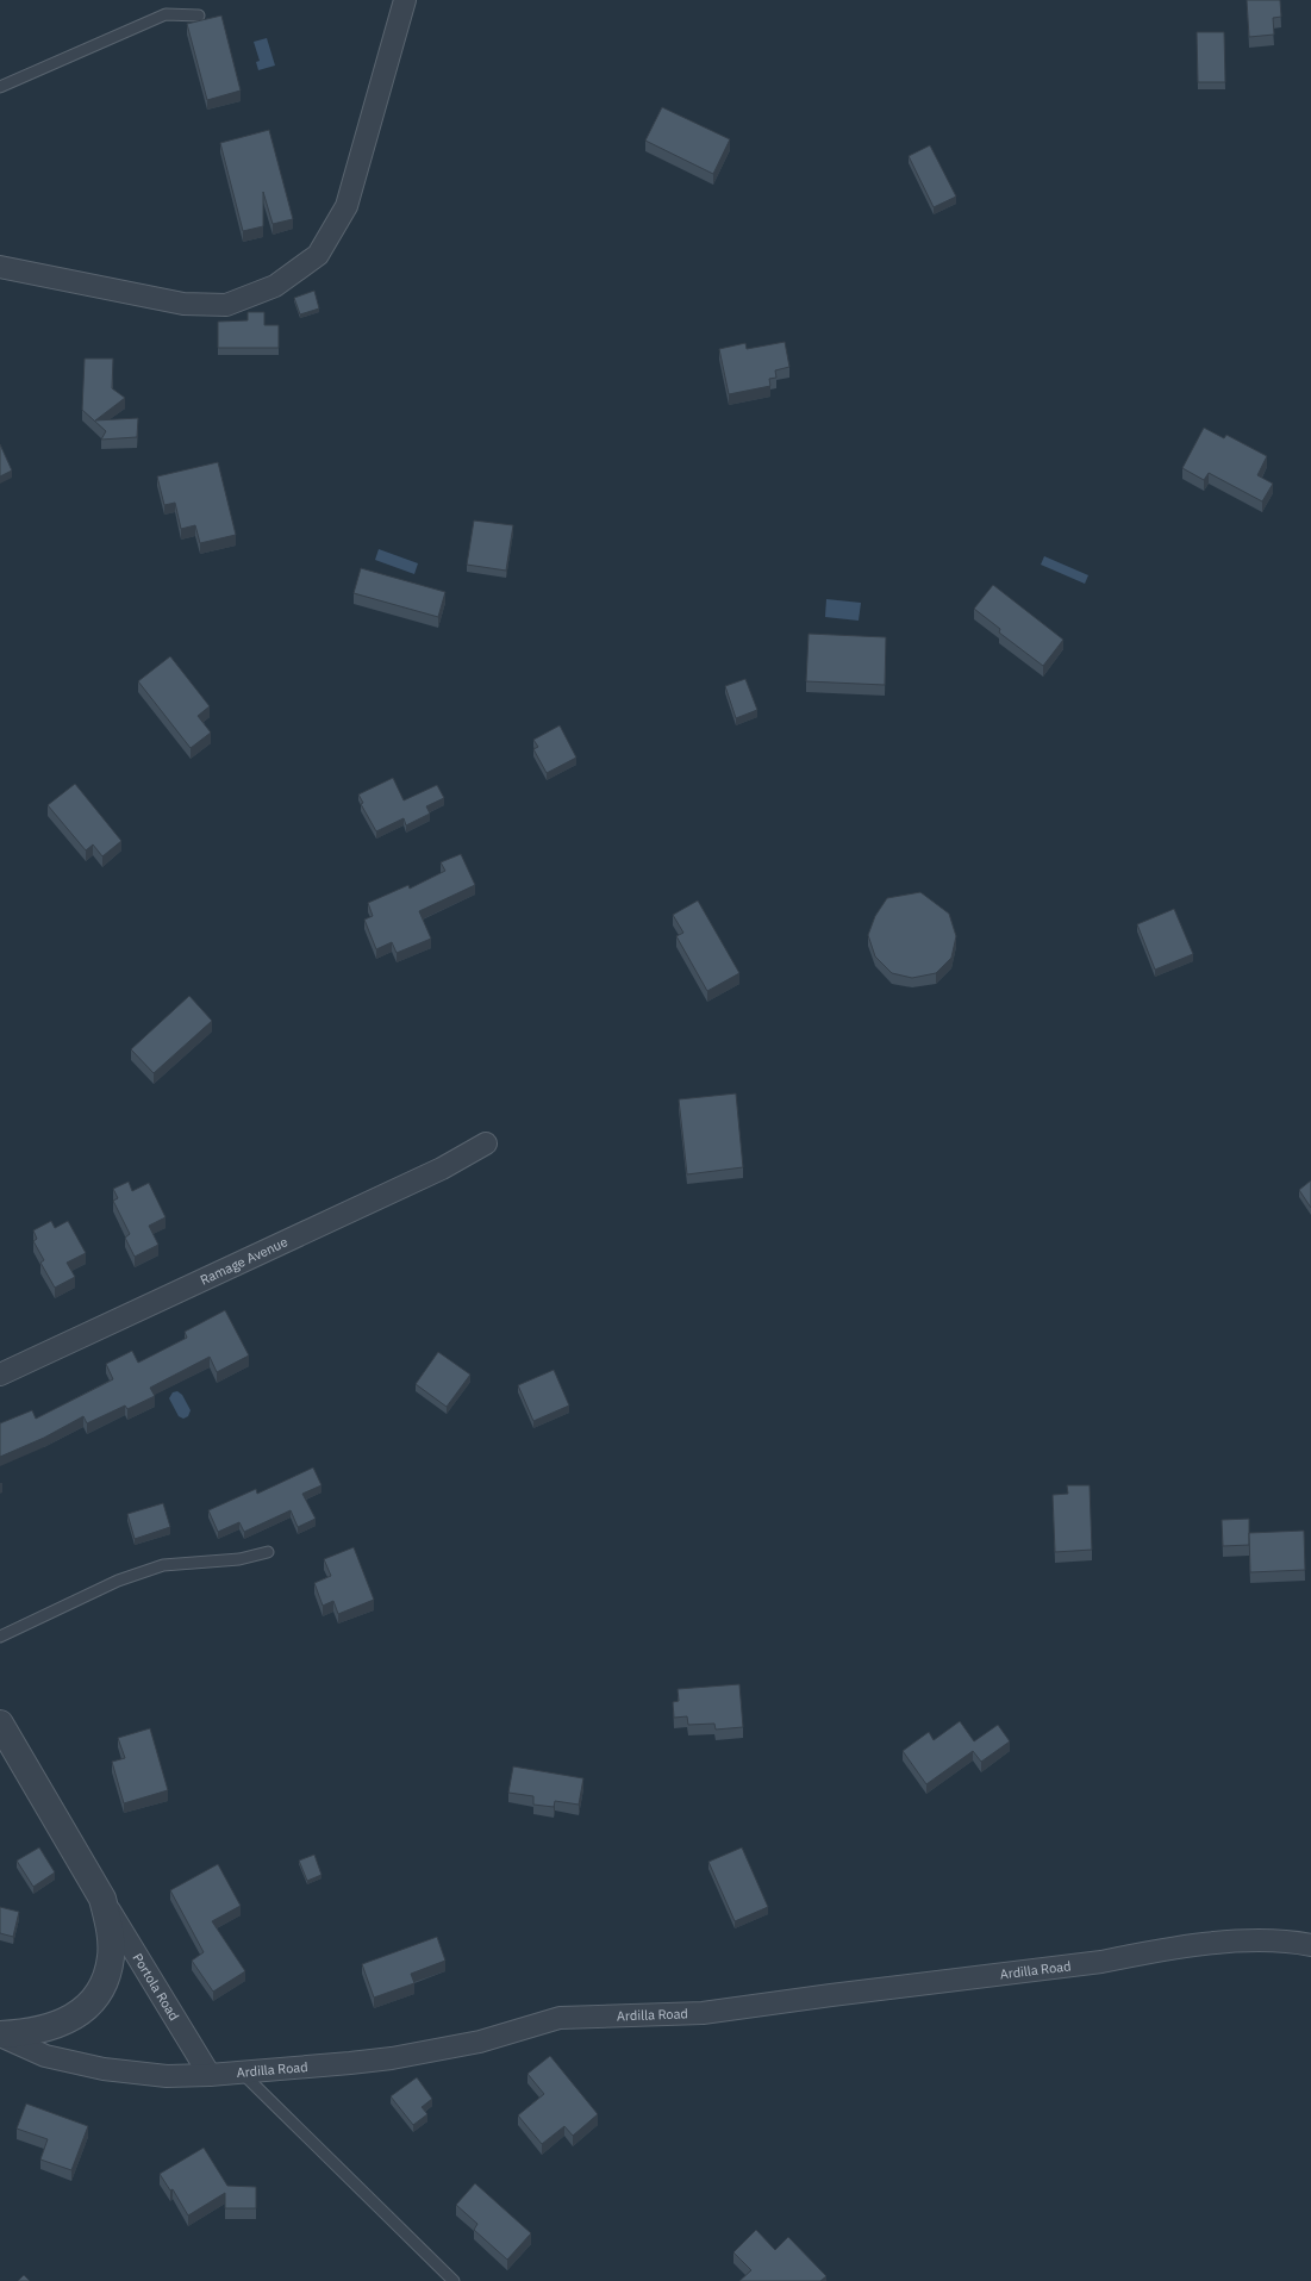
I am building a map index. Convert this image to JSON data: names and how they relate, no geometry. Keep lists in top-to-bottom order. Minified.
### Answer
{"streets":{"street":["Ramage Avenue","Ardilla Road","Portola Road"]},"crossings":[["Ardilla Road","Portola Road"]]}
